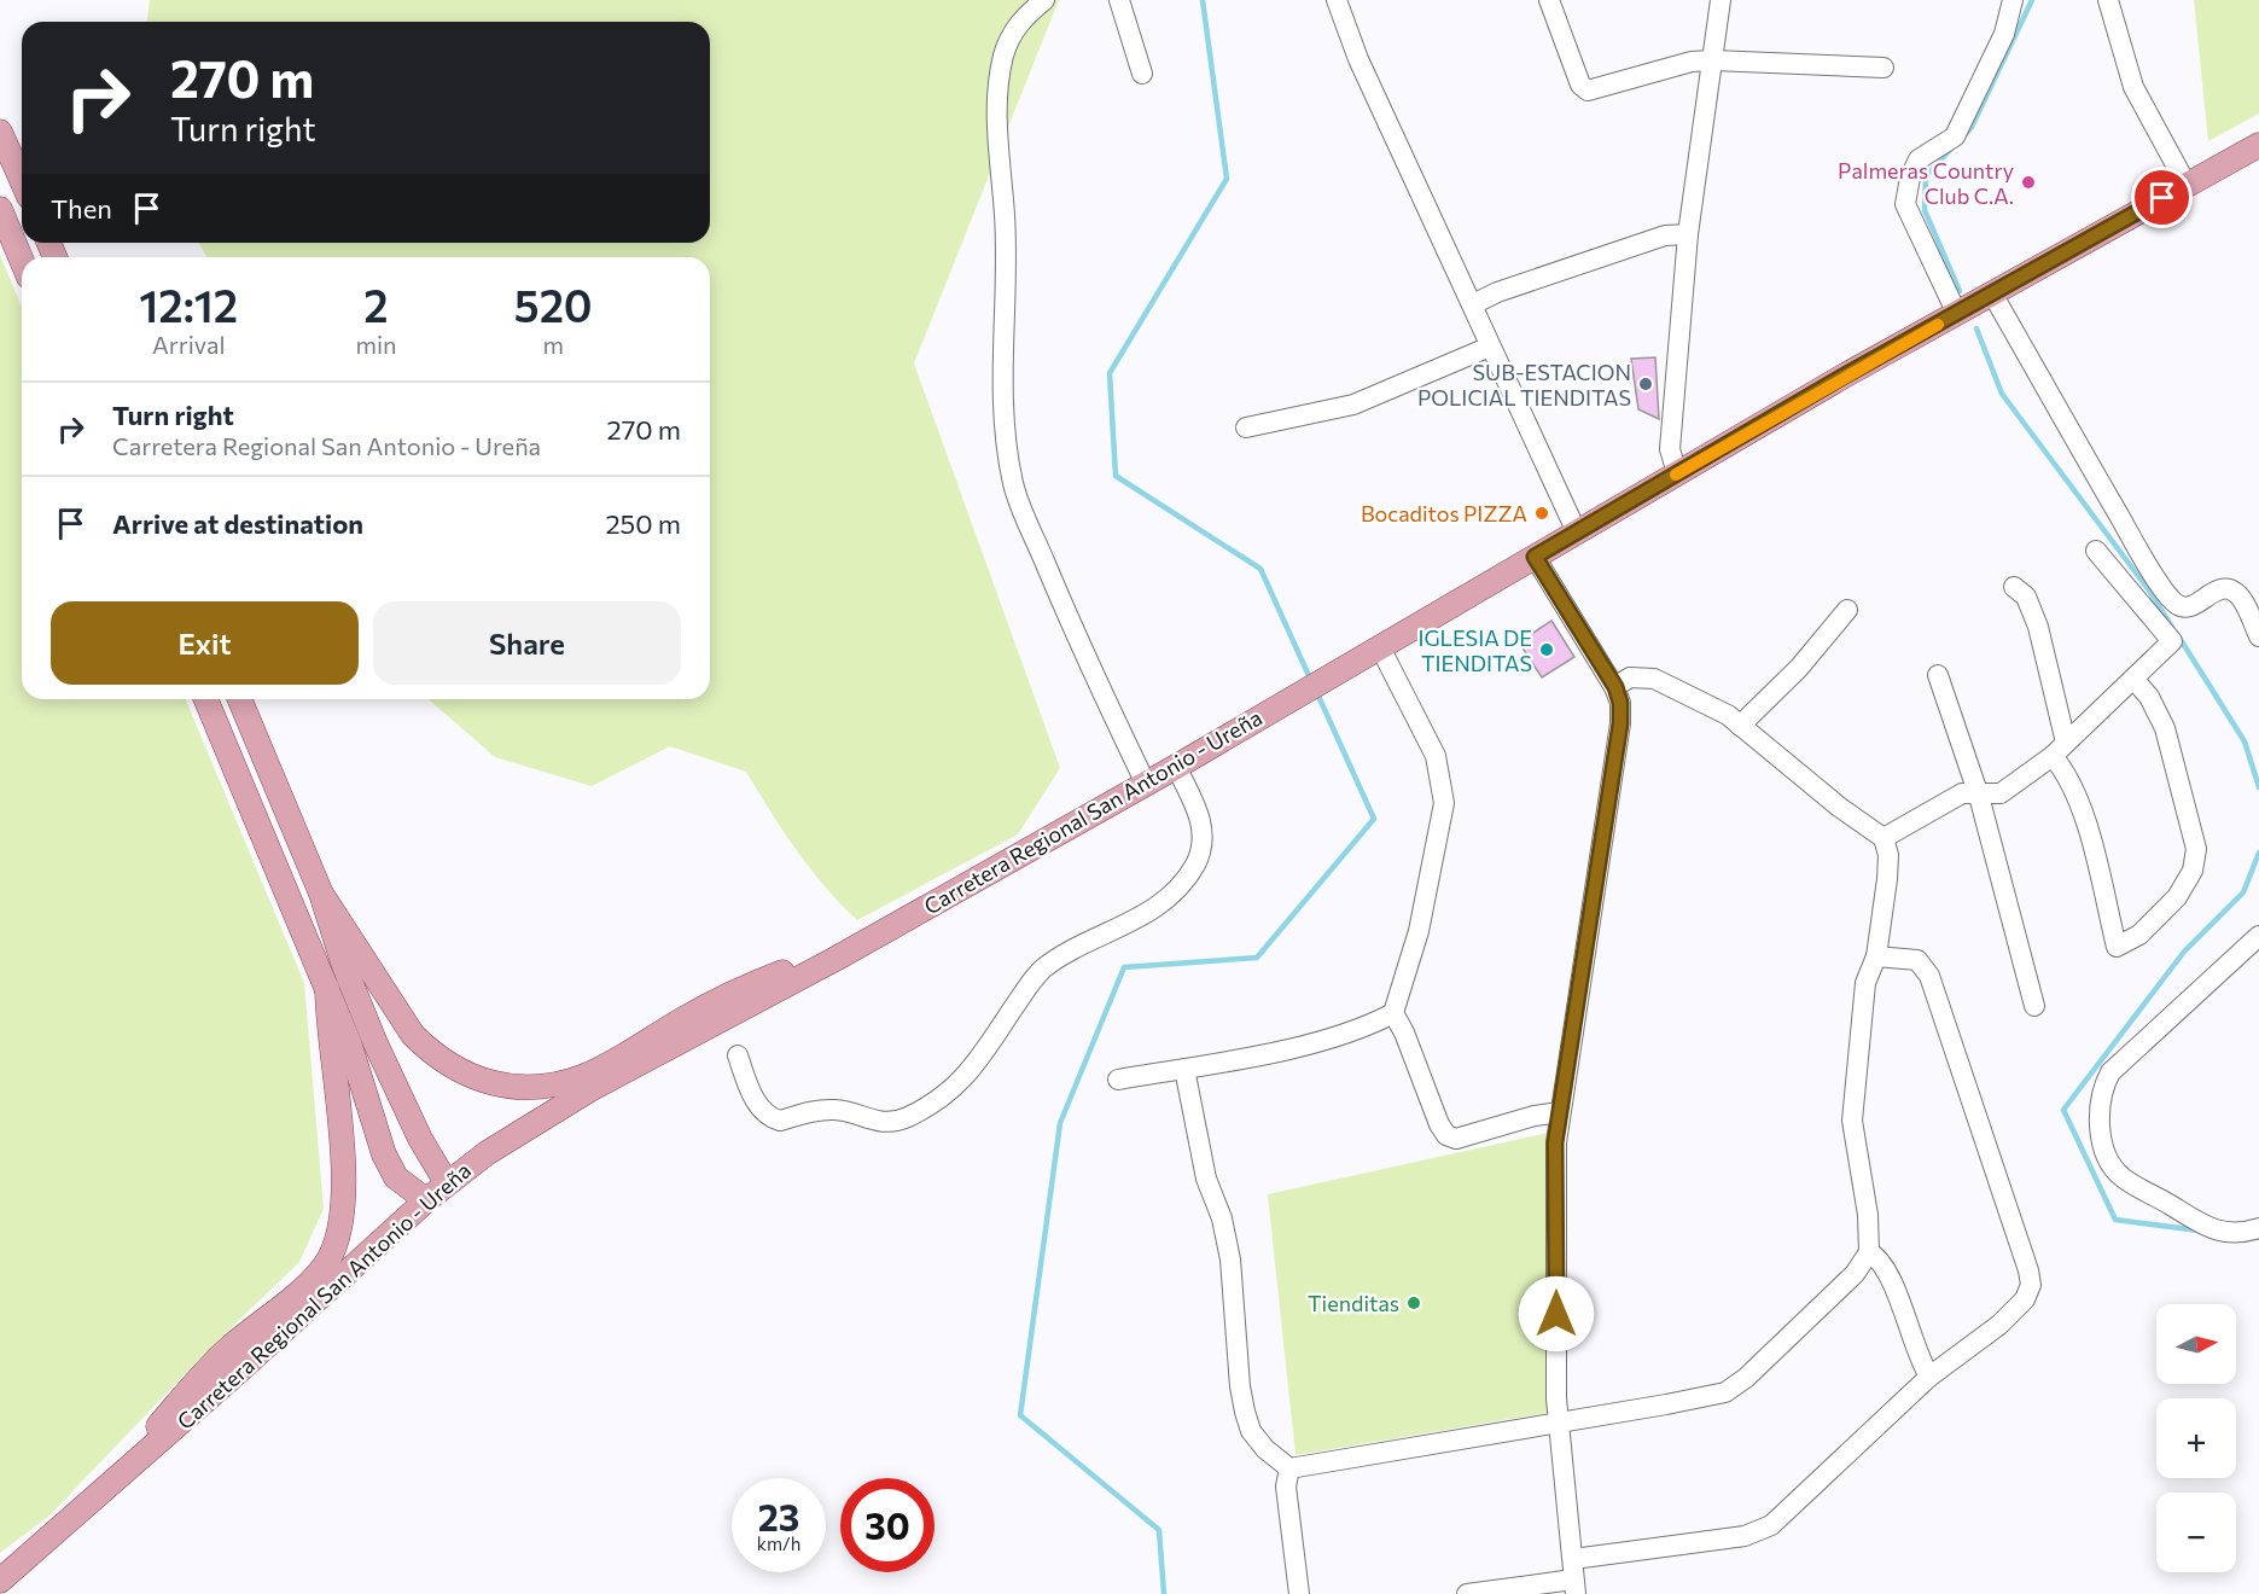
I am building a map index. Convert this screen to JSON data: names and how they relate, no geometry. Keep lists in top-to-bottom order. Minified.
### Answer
{"streets":{"main road":["Carretera Regional San Antonio - Ureña"]},"places":["Palmeras Country Club C.A.","SUB-ESTACION POLICIAL TIENDITAS","Bocaditos PIZZA","IGLESIA DE TIENDITAS","Tienditas"],"north":"right","page":{"turn":["270 m","Turn right"],"then":"Then","eta":["12:12","Arrival","2","min","520","m"],"list":[{"name":"Turn right","note":"Carretera Regional San Antonio - Ureña","value":"270 m"},{"name":"Arrive at destination","value":"250 m"}],"buttons":["Exit","Share"],"map_buttons":["+","−"],"speed":"23 km/h","limit":"30"}}
